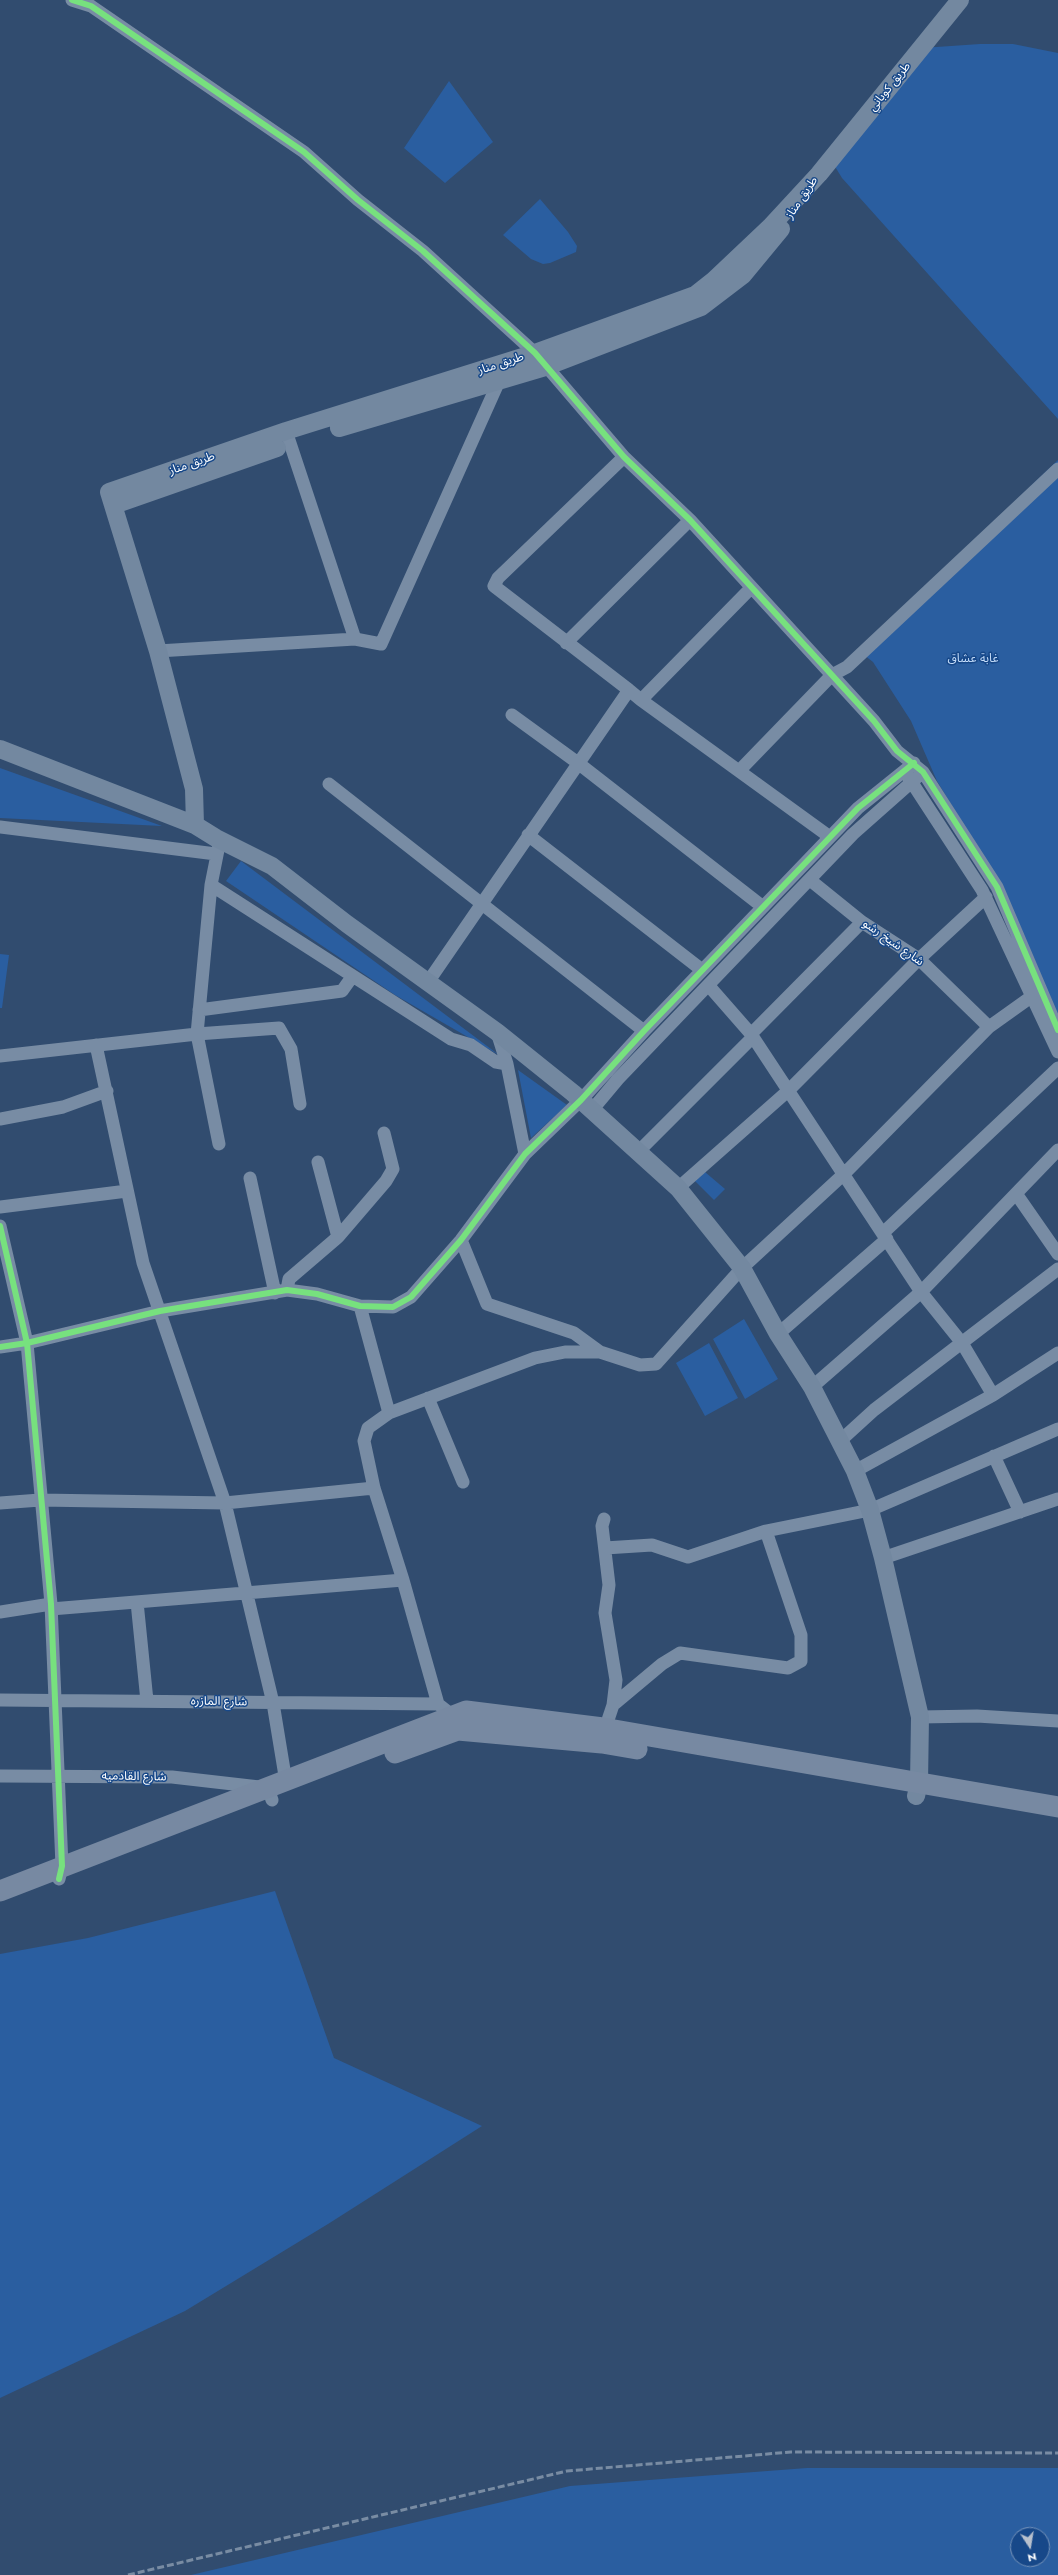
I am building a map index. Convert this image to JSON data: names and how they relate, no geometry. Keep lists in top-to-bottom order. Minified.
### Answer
{"streets":{"main road":["طريق كوباني","طريق مناز"],"street":["شارع شيخ رشو","شارع المازره","شارع القادميه"]},"crossings":[["طريق كوباني","طريق مناز"]],"parks":["غابة عشاق"],"north":"bottom"}
